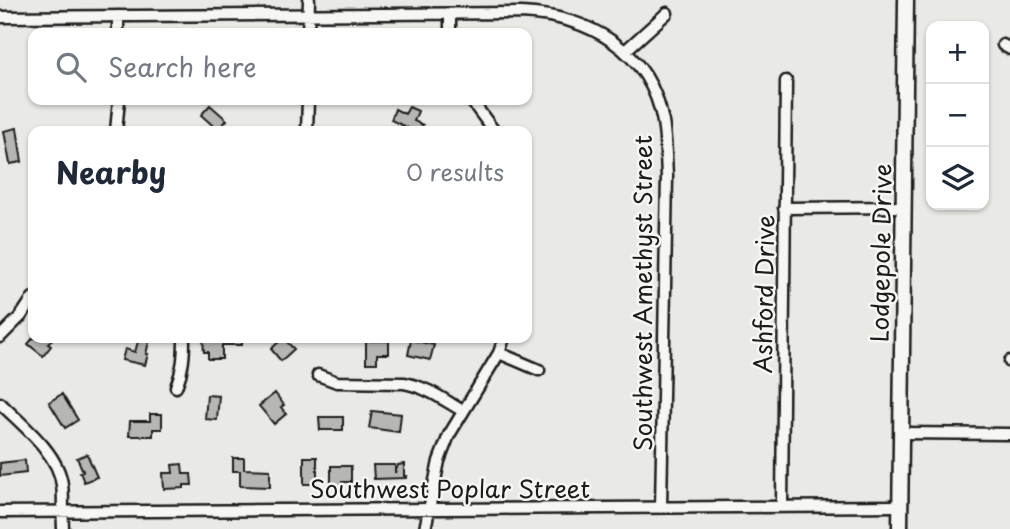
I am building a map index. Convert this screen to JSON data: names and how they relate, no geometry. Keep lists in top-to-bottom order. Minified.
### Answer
{"streets":{"street":["Lodgepole Drive","Southwest Amethyst Street","Ashford Drive","Southwest Poplar Street"]},"crossings":[["Lodgepole Drive","Southwest Poplar Street"],["Southwest Amethyst Street","Southwest Poplar Street"],["Ashford Drive","Southwest Poplar Street"]],"page":{"map_buttons":["+","−"],"search":"Search here","heading":["Nearby","0 results"]}}
